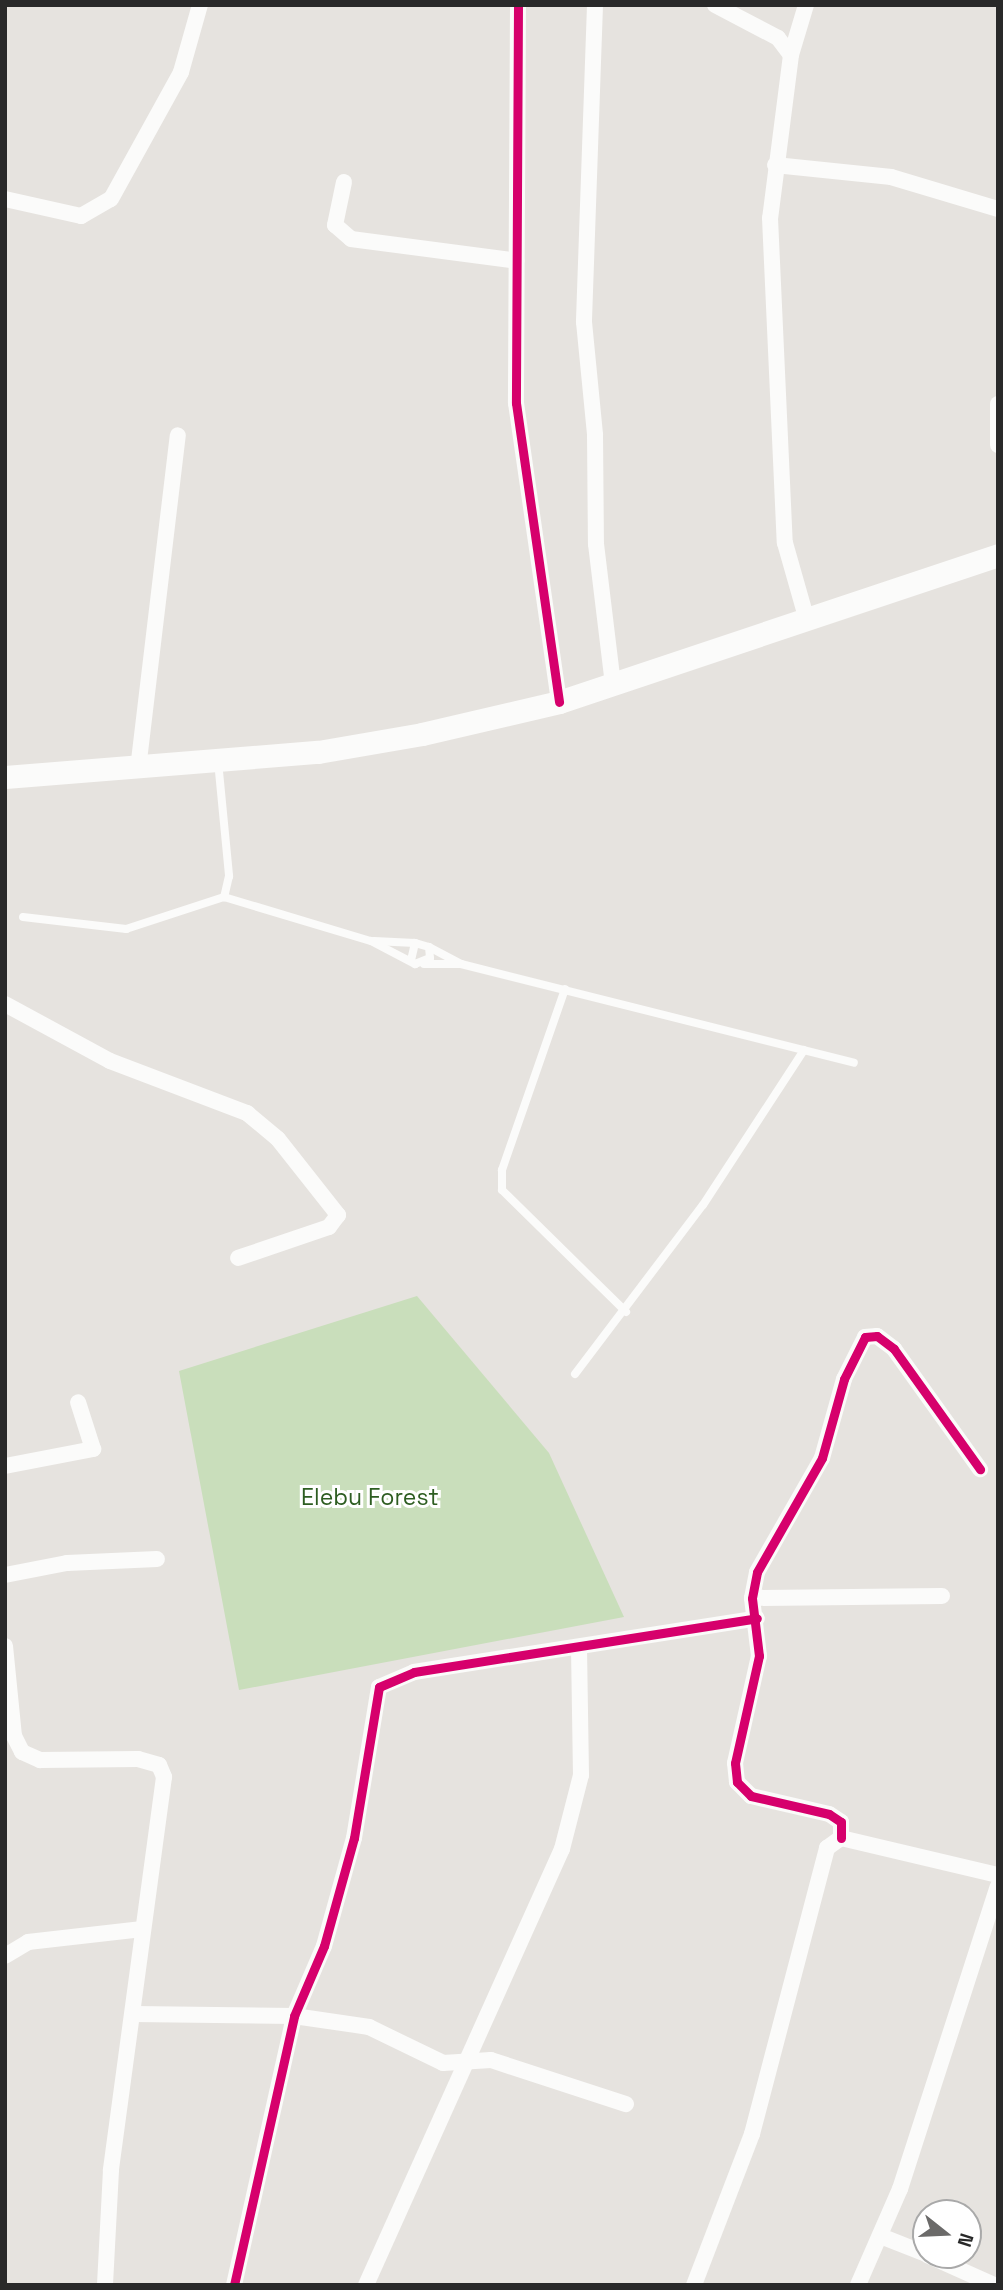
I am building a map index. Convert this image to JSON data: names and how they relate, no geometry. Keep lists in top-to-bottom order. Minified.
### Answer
{"parks":["Elebu Forest"],"north":"right"}
